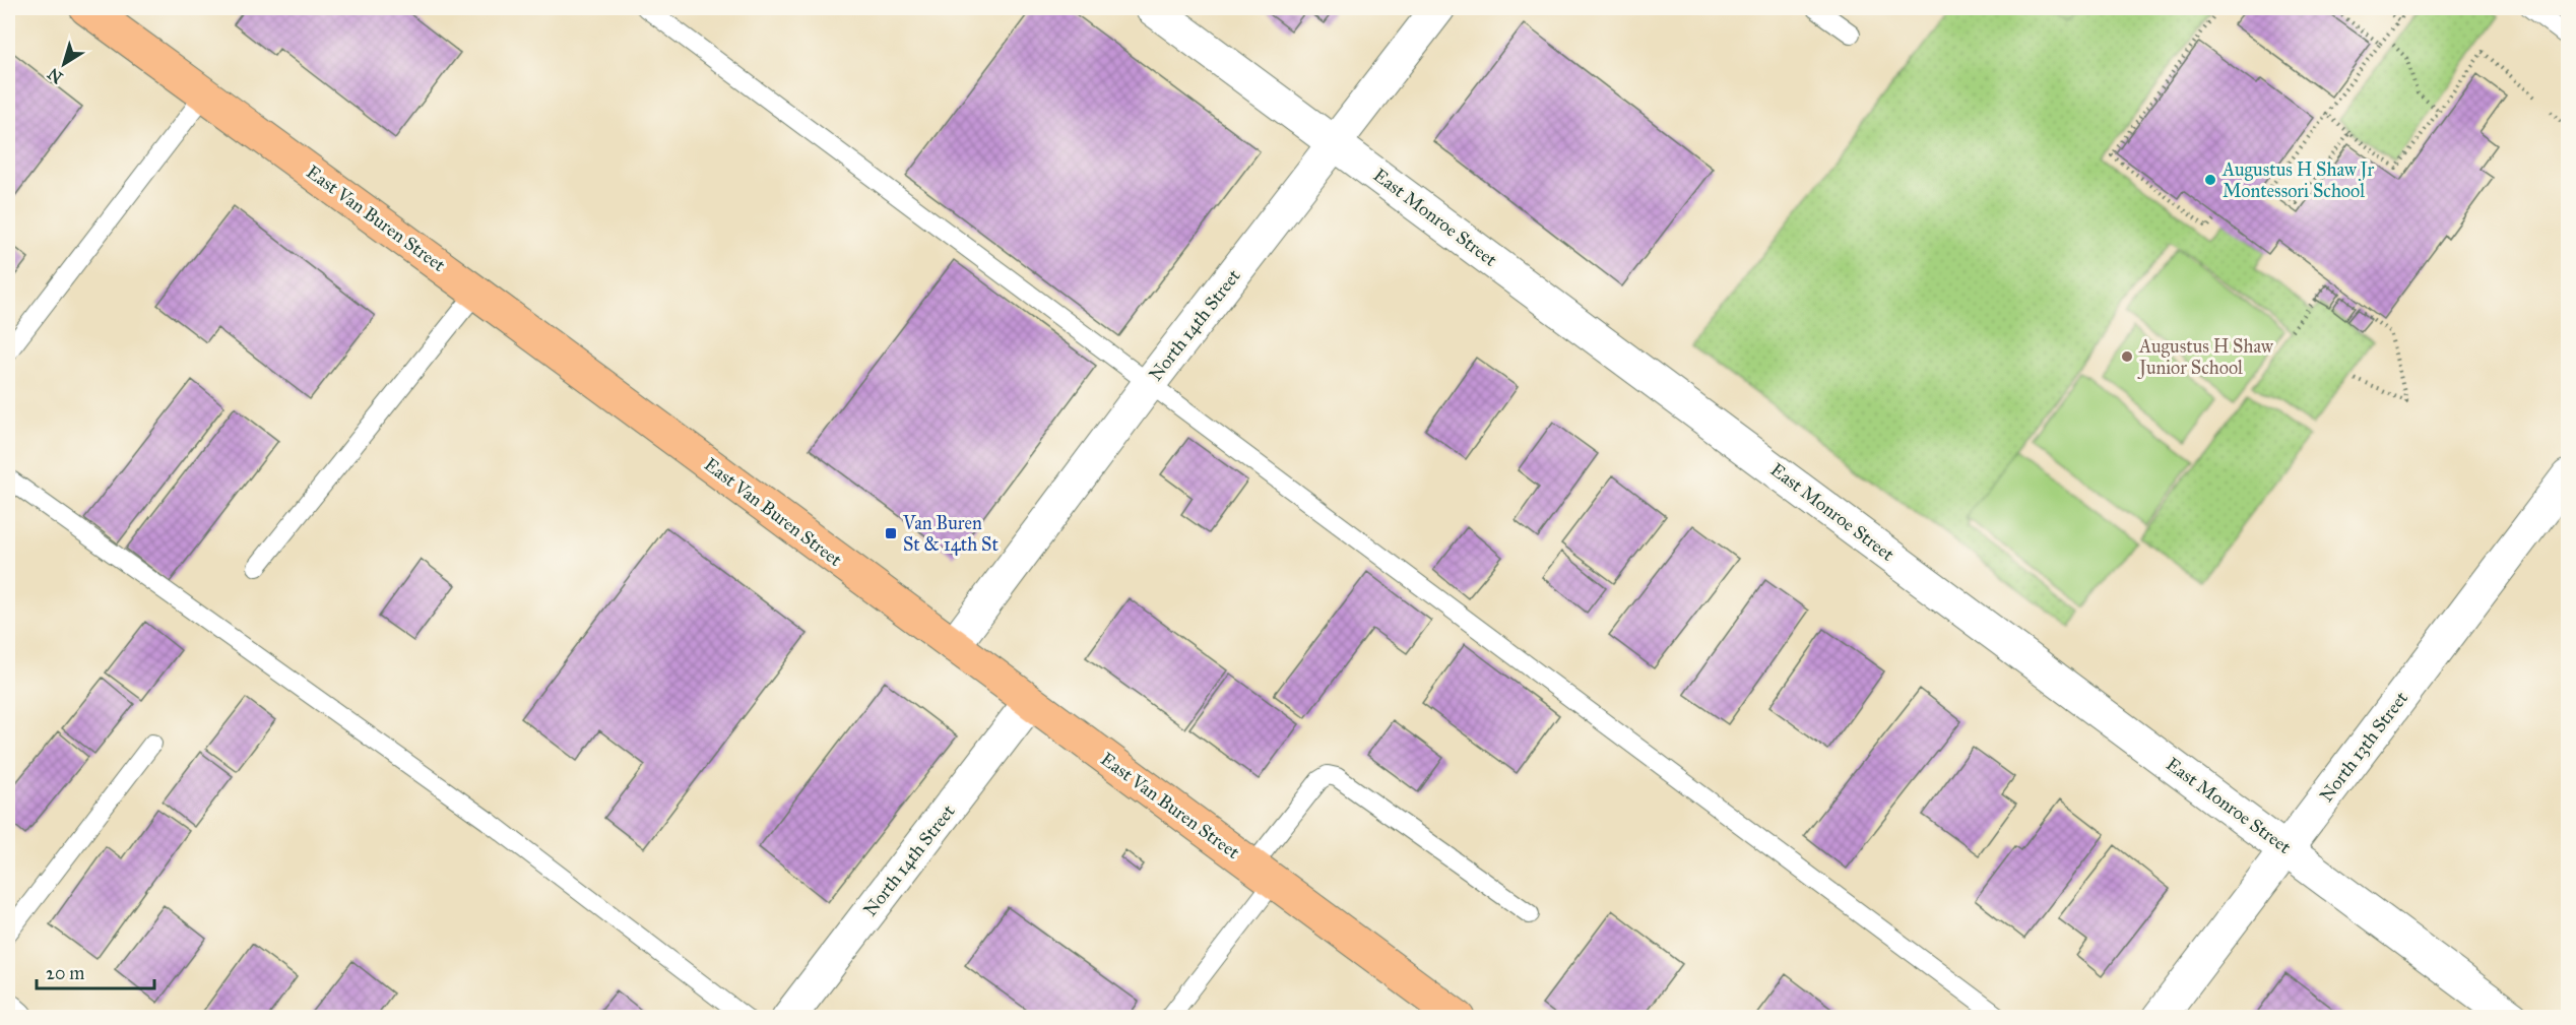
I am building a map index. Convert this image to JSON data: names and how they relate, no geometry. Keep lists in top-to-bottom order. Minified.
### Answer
{"streets":{"main road":["East Van Buren Street"],"street":["East Monroe Street","North 14th Street","North 13th Street"]},"crossings":[["East Monroe Street","North 14th Street"],["East Monroe Street","North 13th Street"],["East Van Buren Street","North 14th Street"]],"places":{"other":["Augustus H Shaw Jr Montessori School","Augustus H Shaw Junior School"],"transit":["Van Buren St & 14th St"]},"scale_bar":"20 m","north":"bottom left"}
